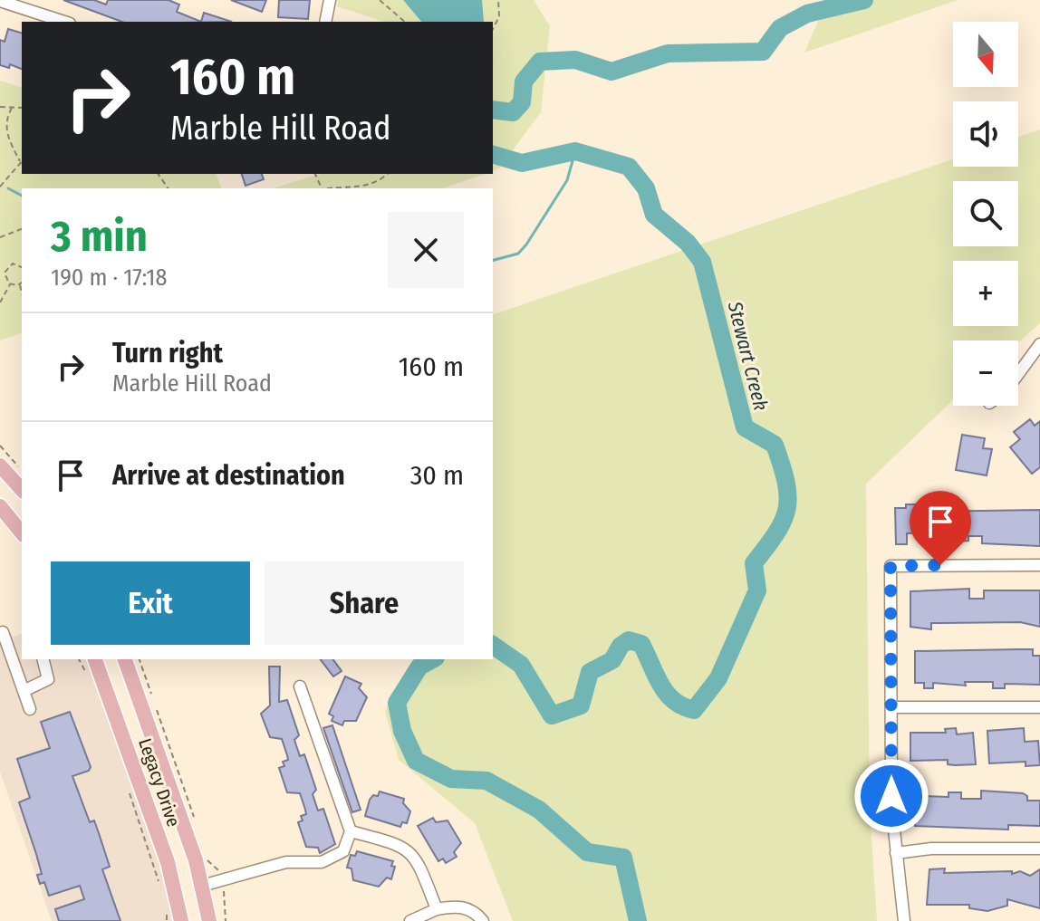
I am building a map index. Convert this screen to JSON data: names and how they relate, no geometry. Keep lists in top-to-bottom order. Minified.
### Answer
{"streets":{"main road":["Legacy Drive"]},"water":["Stewart Creek"],"north":"bottom","page":{"map_buttons":["+","−"],"turn":["160 m","Marble Hill Road"],"heading":["3 min","190 m · 17:18"],"list":[{"name":"Turn right","note":"Marble Hill Road","value":"160 m"},{"name":"Arrive at destination","value":"30 m"}],"buttons":["Exit","Share"]}}
